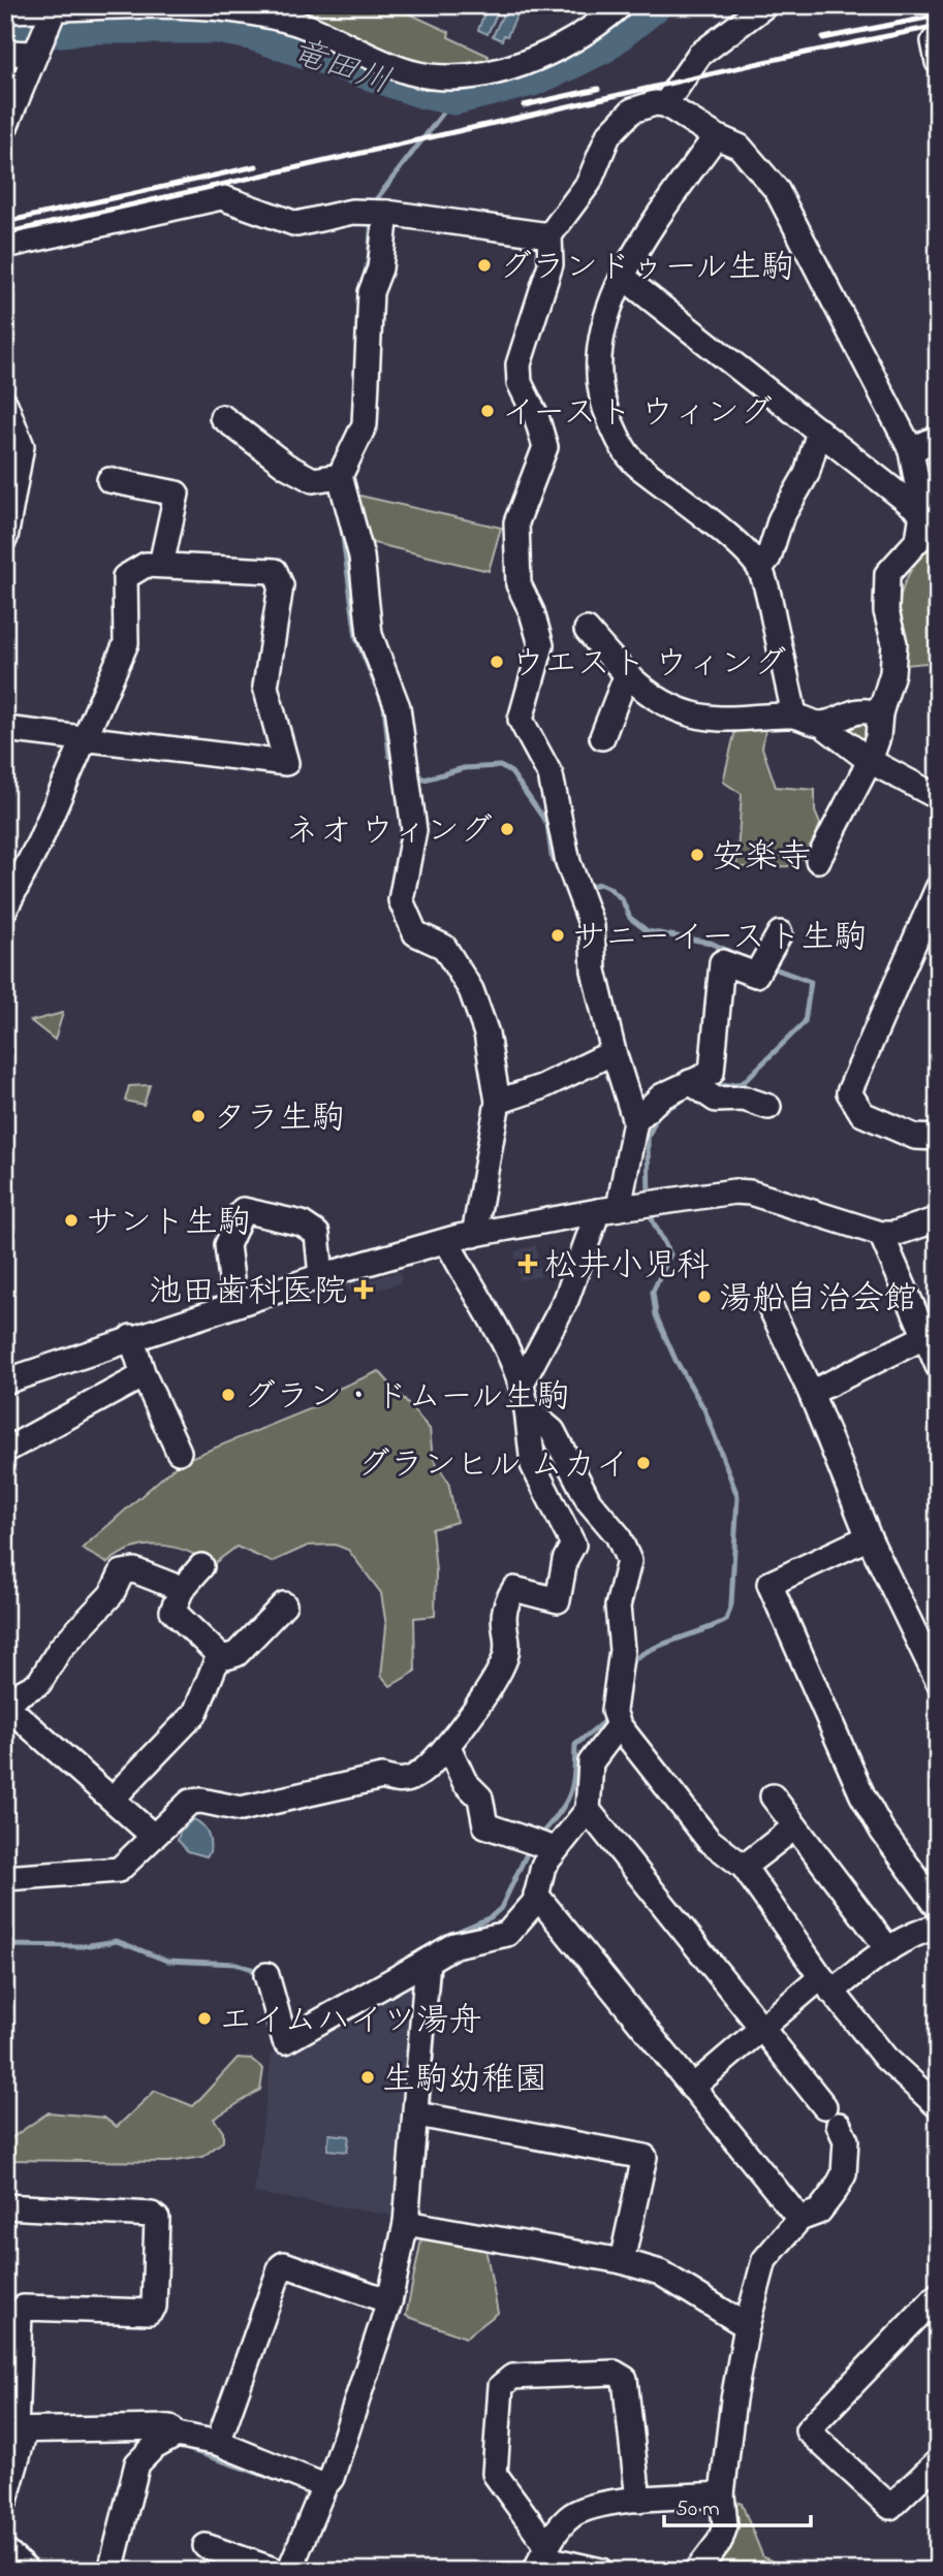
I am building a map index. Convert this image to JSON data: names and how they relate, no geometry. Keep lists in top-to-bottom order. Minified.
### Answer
{"water":["竜田川"],"places":{"other":["グランドゥール生駒","イースト ウィング","ウエスト ウィング","ネオ ウィング","安楽寺","サニーイースト生駒","タラ生駒","サント生駒","湯船自治会館","グラン・ドムール生駒","グランヒル ムカイ","エイムハイツ湯舟","生駒幼稚園"],"health":["松井小児科","池田歯科医院"]},"scale_bar":"50 m"}
